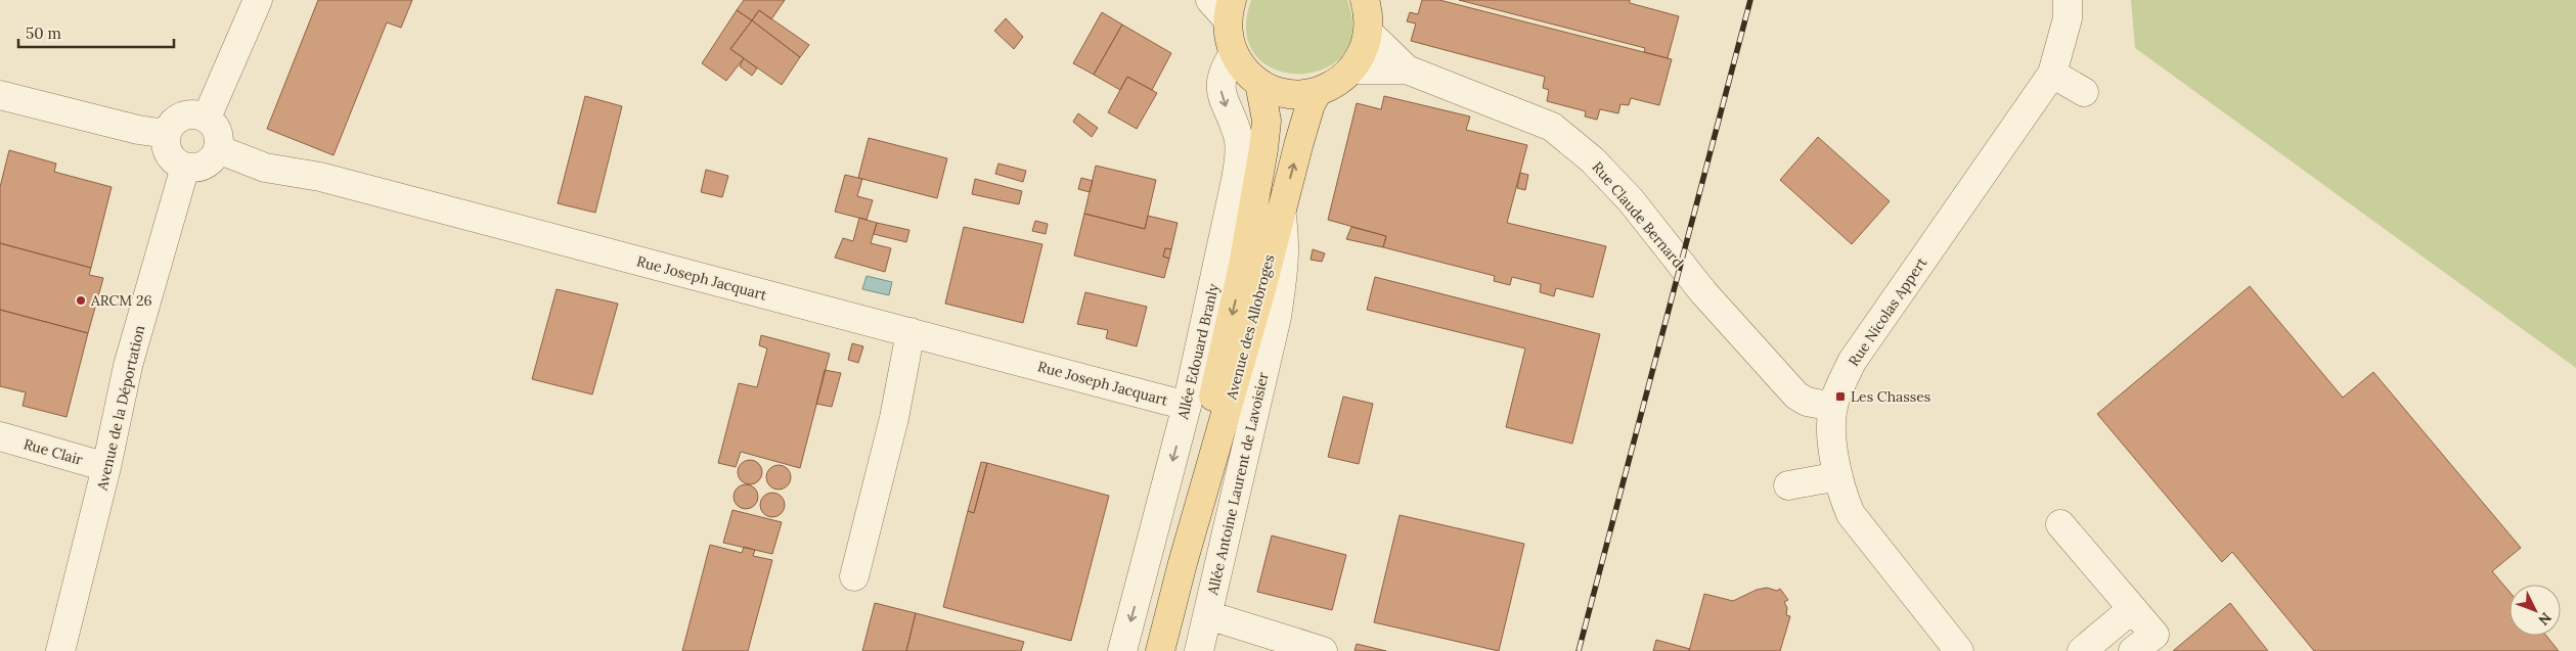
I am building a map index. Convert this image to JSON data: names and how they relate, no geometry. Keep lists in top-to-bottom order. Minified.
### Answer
{"streets":{"main road":["Avenue des Allobroges"],"street":["Rue Claude Bernard","Rue Joseph Jacquart","Rue Nicolas Appert","Allée Edouard Branly","Avenue de la Déportation","Rue Clair","Allée Antoine Laurent de Lavoisier"]},"crossings":[["Rue Claude Bernard","Rue Nicolas Appert"],["Rue Joseph Jacquart","Allée Edouard Branly"],["Rue Joseph Jacquart","Avenue de la Déportation"],["Avenue des Allobroges","Allée Antoine Laurent de Lavoisier"],["Avenue de la Déportation","Rue Clair"]],"one_way":["Allée Edouard Branly"],"places":{"other":["ARCM 26"],"transit":["Les Chasses"]},"scale_bar":"50 m","north":"bottom right"}
